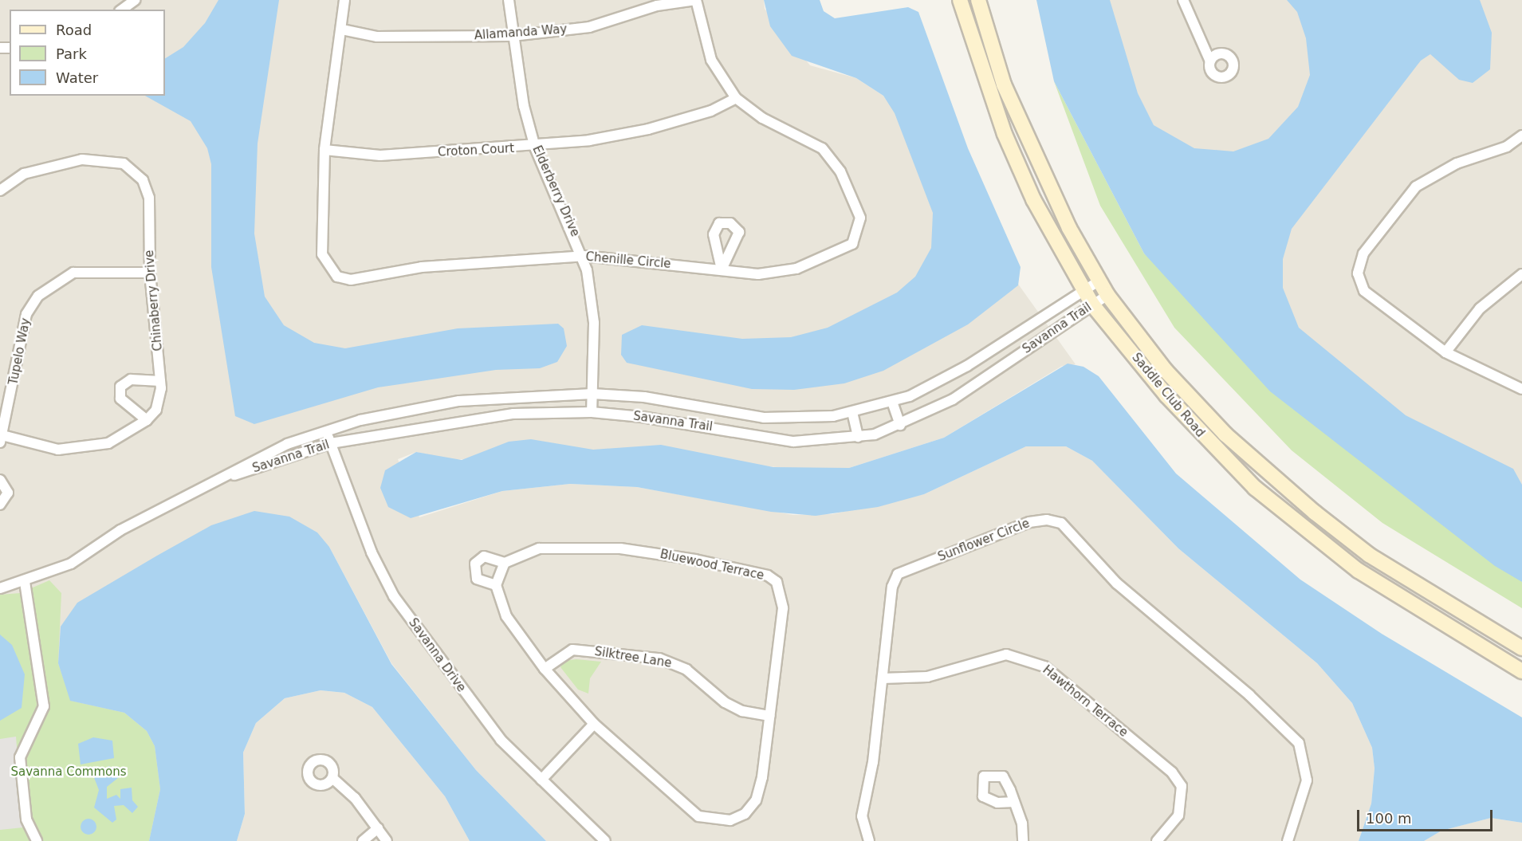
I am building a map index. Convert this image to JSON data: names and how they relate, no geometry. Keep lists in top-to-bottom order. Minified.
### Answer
{"streets":{"street":["Allamanda Way","Croton Court","Elderberry Drive","Chenille Circle","Chinaberry Drive","Savanna Trail","Tupelo Way","Saddle Club Road","Sunflower Circle","Bluewood Terrace","Savanna Drive","Silktree Lane","Hawthorn Terrace"]},"crossings":[["Allamanda Way","Elderberry Drive"],["Allamanda Way","Chenille Circle"],["Croton Court","Elderberry Drive"],["Croton Court","Chenille Circle"],["Elderberry Drive","Chenille Circle"],["Elderberry Drive","Savanna Trail"],["Chinaberry Drive","Tupelo Way"],["Savanna Trail","Saddle Club Road"],["Savanna Trail","Savanna Drive"],["Sunflower Circle","Hawthorn Terrace"],["Bluewood Terrace","Silktree Lane"]],"parks":["Savanna Commons"],"legend":["Road","Park","Water"],"scale_bar":"100 m"}
